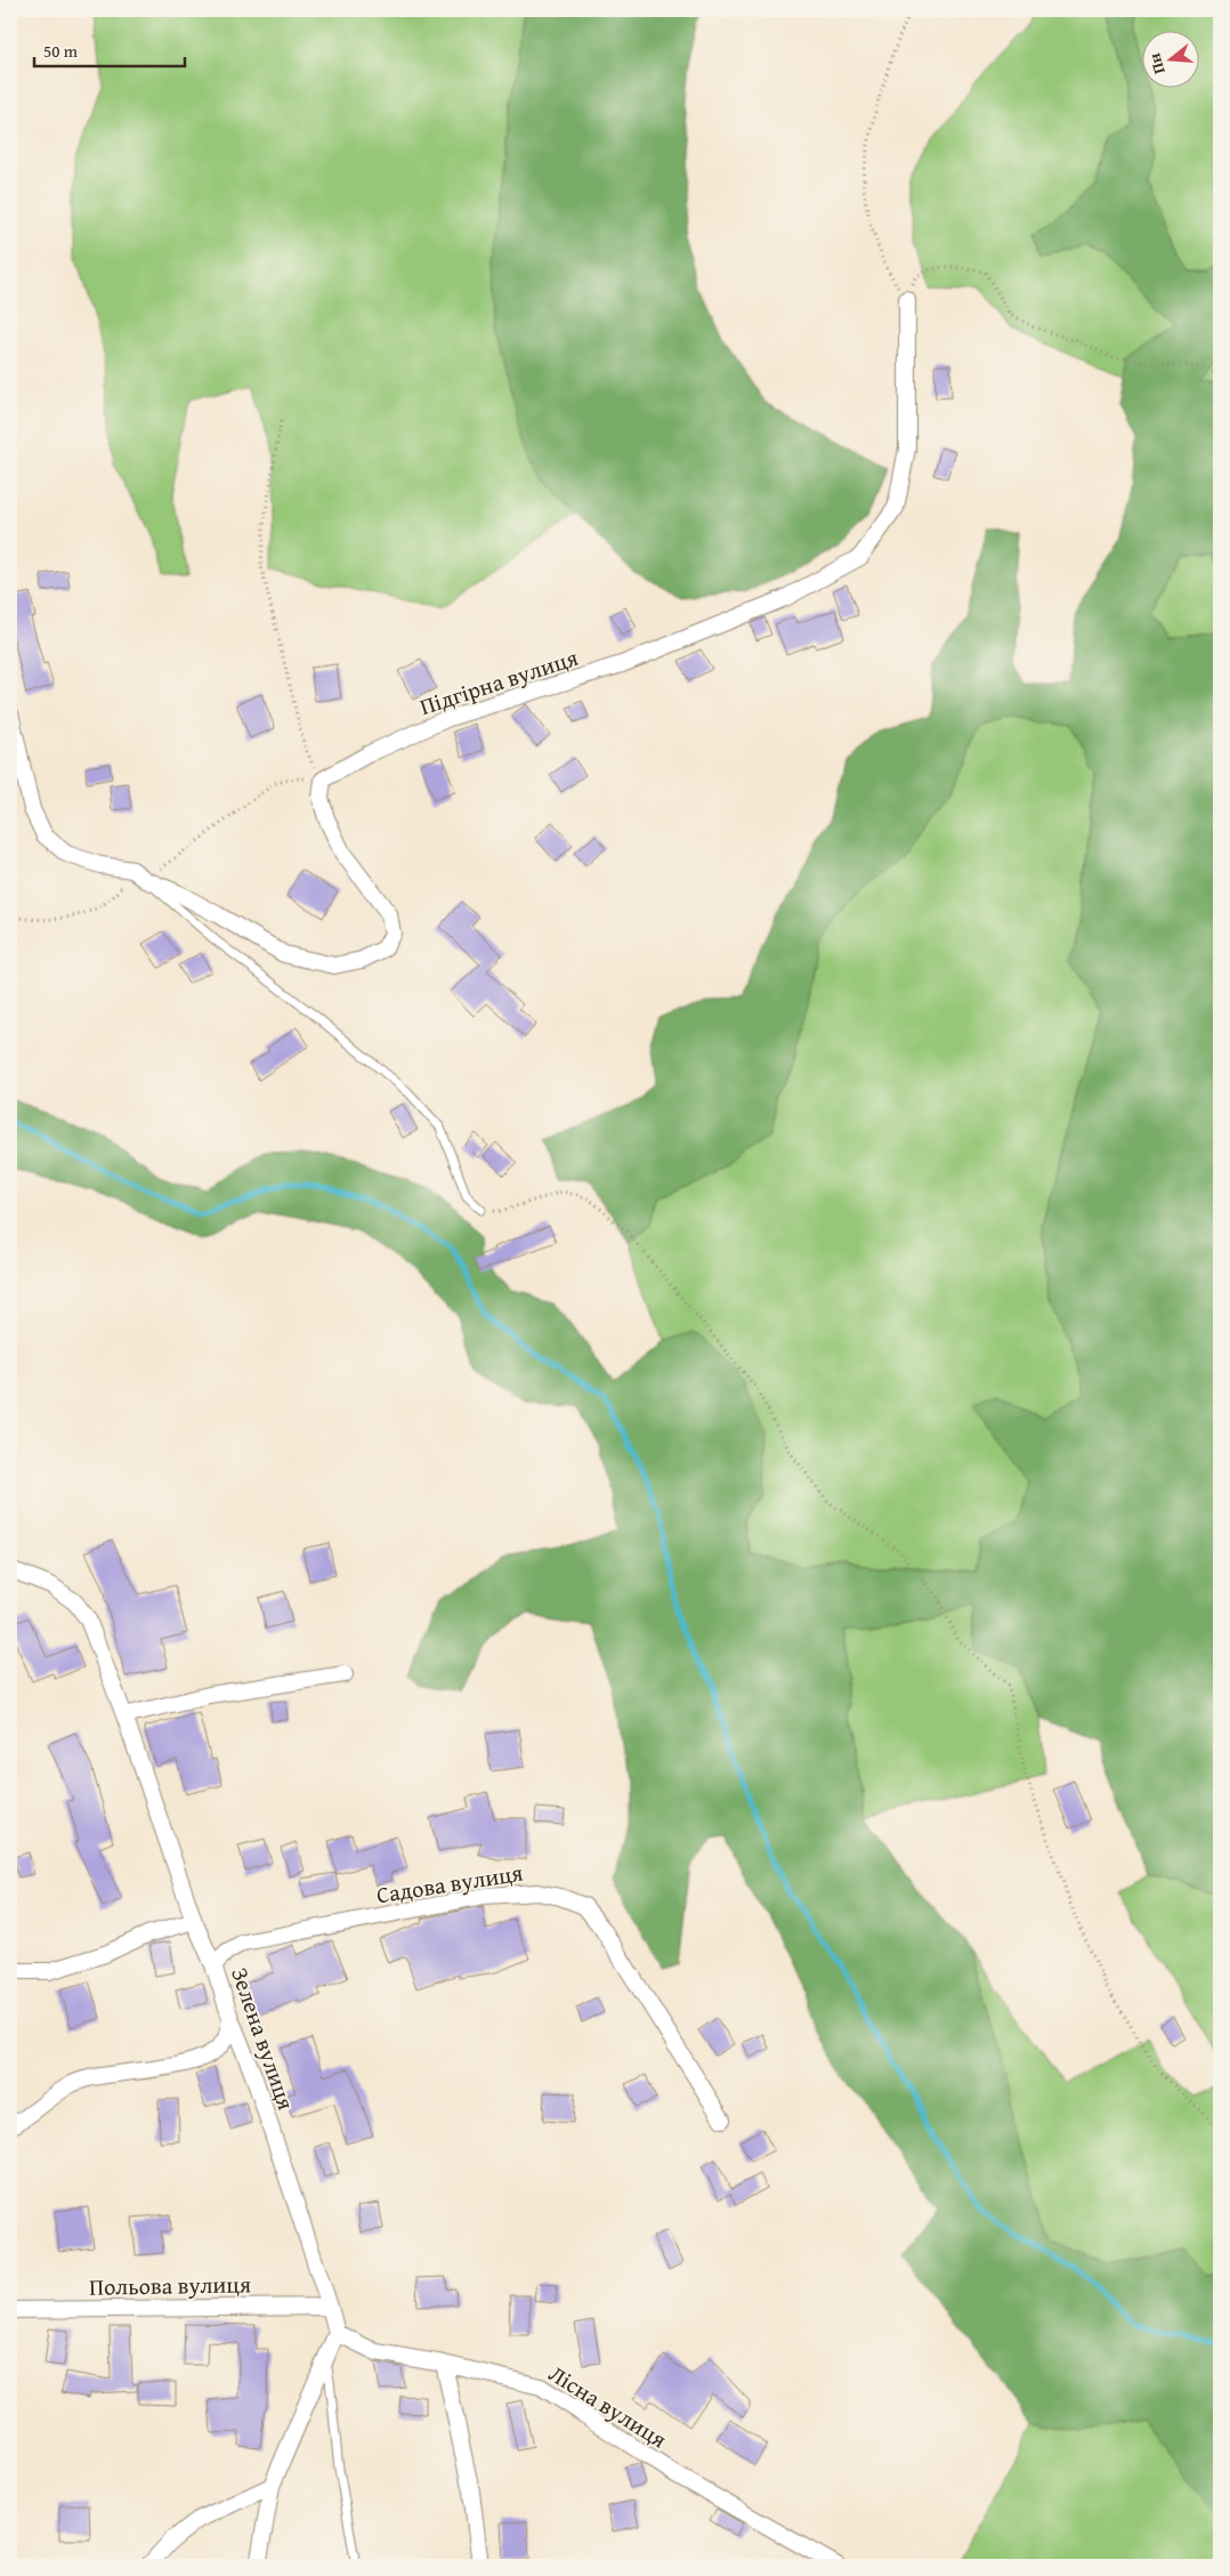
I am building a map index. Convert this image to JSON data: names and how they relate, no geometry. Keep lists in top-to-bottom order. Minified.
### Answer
{"streets":{"street":["Підгірна вулиця","Садова вулиця","Зелена вулиця","Польова вулиця","Лісна вулиця"]},"crossings":[["Садова вулиця","Зелена вулиця"],["Зелена вулиця","Польова вулиця"],["Зелена вулиця","Лісна вулиця"]],"scale_bar":"50 m","north":"left"}
